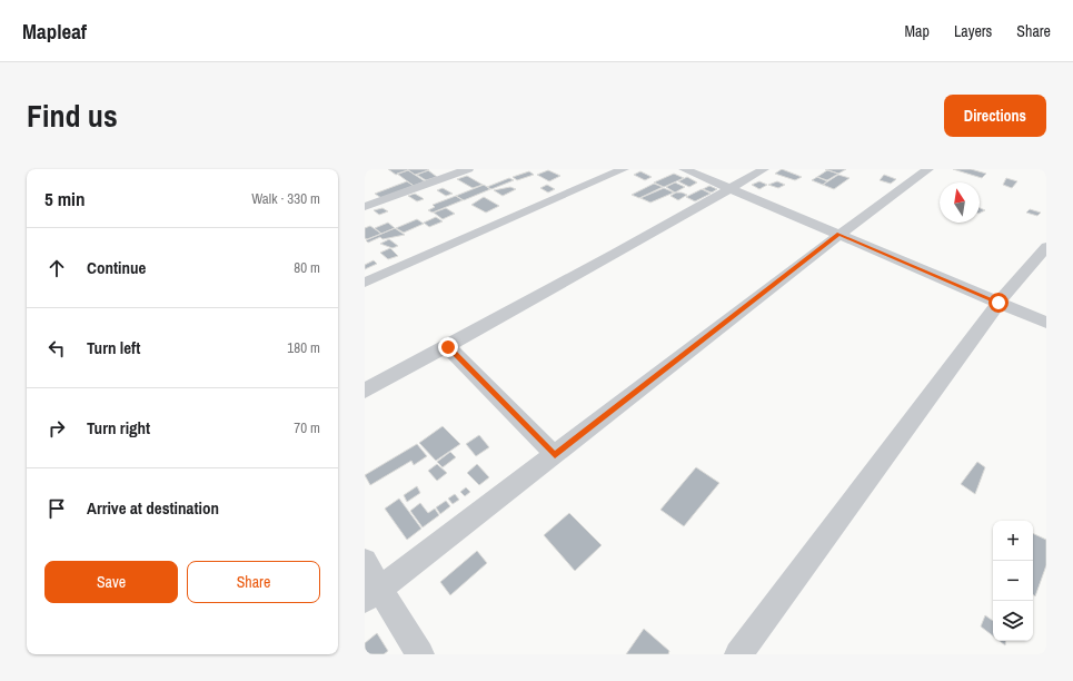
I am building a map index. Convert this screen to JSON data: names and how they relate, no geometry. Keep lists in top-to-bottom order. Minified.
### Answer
{"north":"top","page":{"header":"Mapleaf","nav":["Map","Layers","Share"],"title":"Find us","buttons":["Directions",["Save","Share"]],"heading":["5 min","Walk · 330 m"],"list":[["Continue","80 m"],["Turn left","180 m"],["Turn right","70 m"],"Arrive at destination"],"map_buttons":["+","−"]}}
